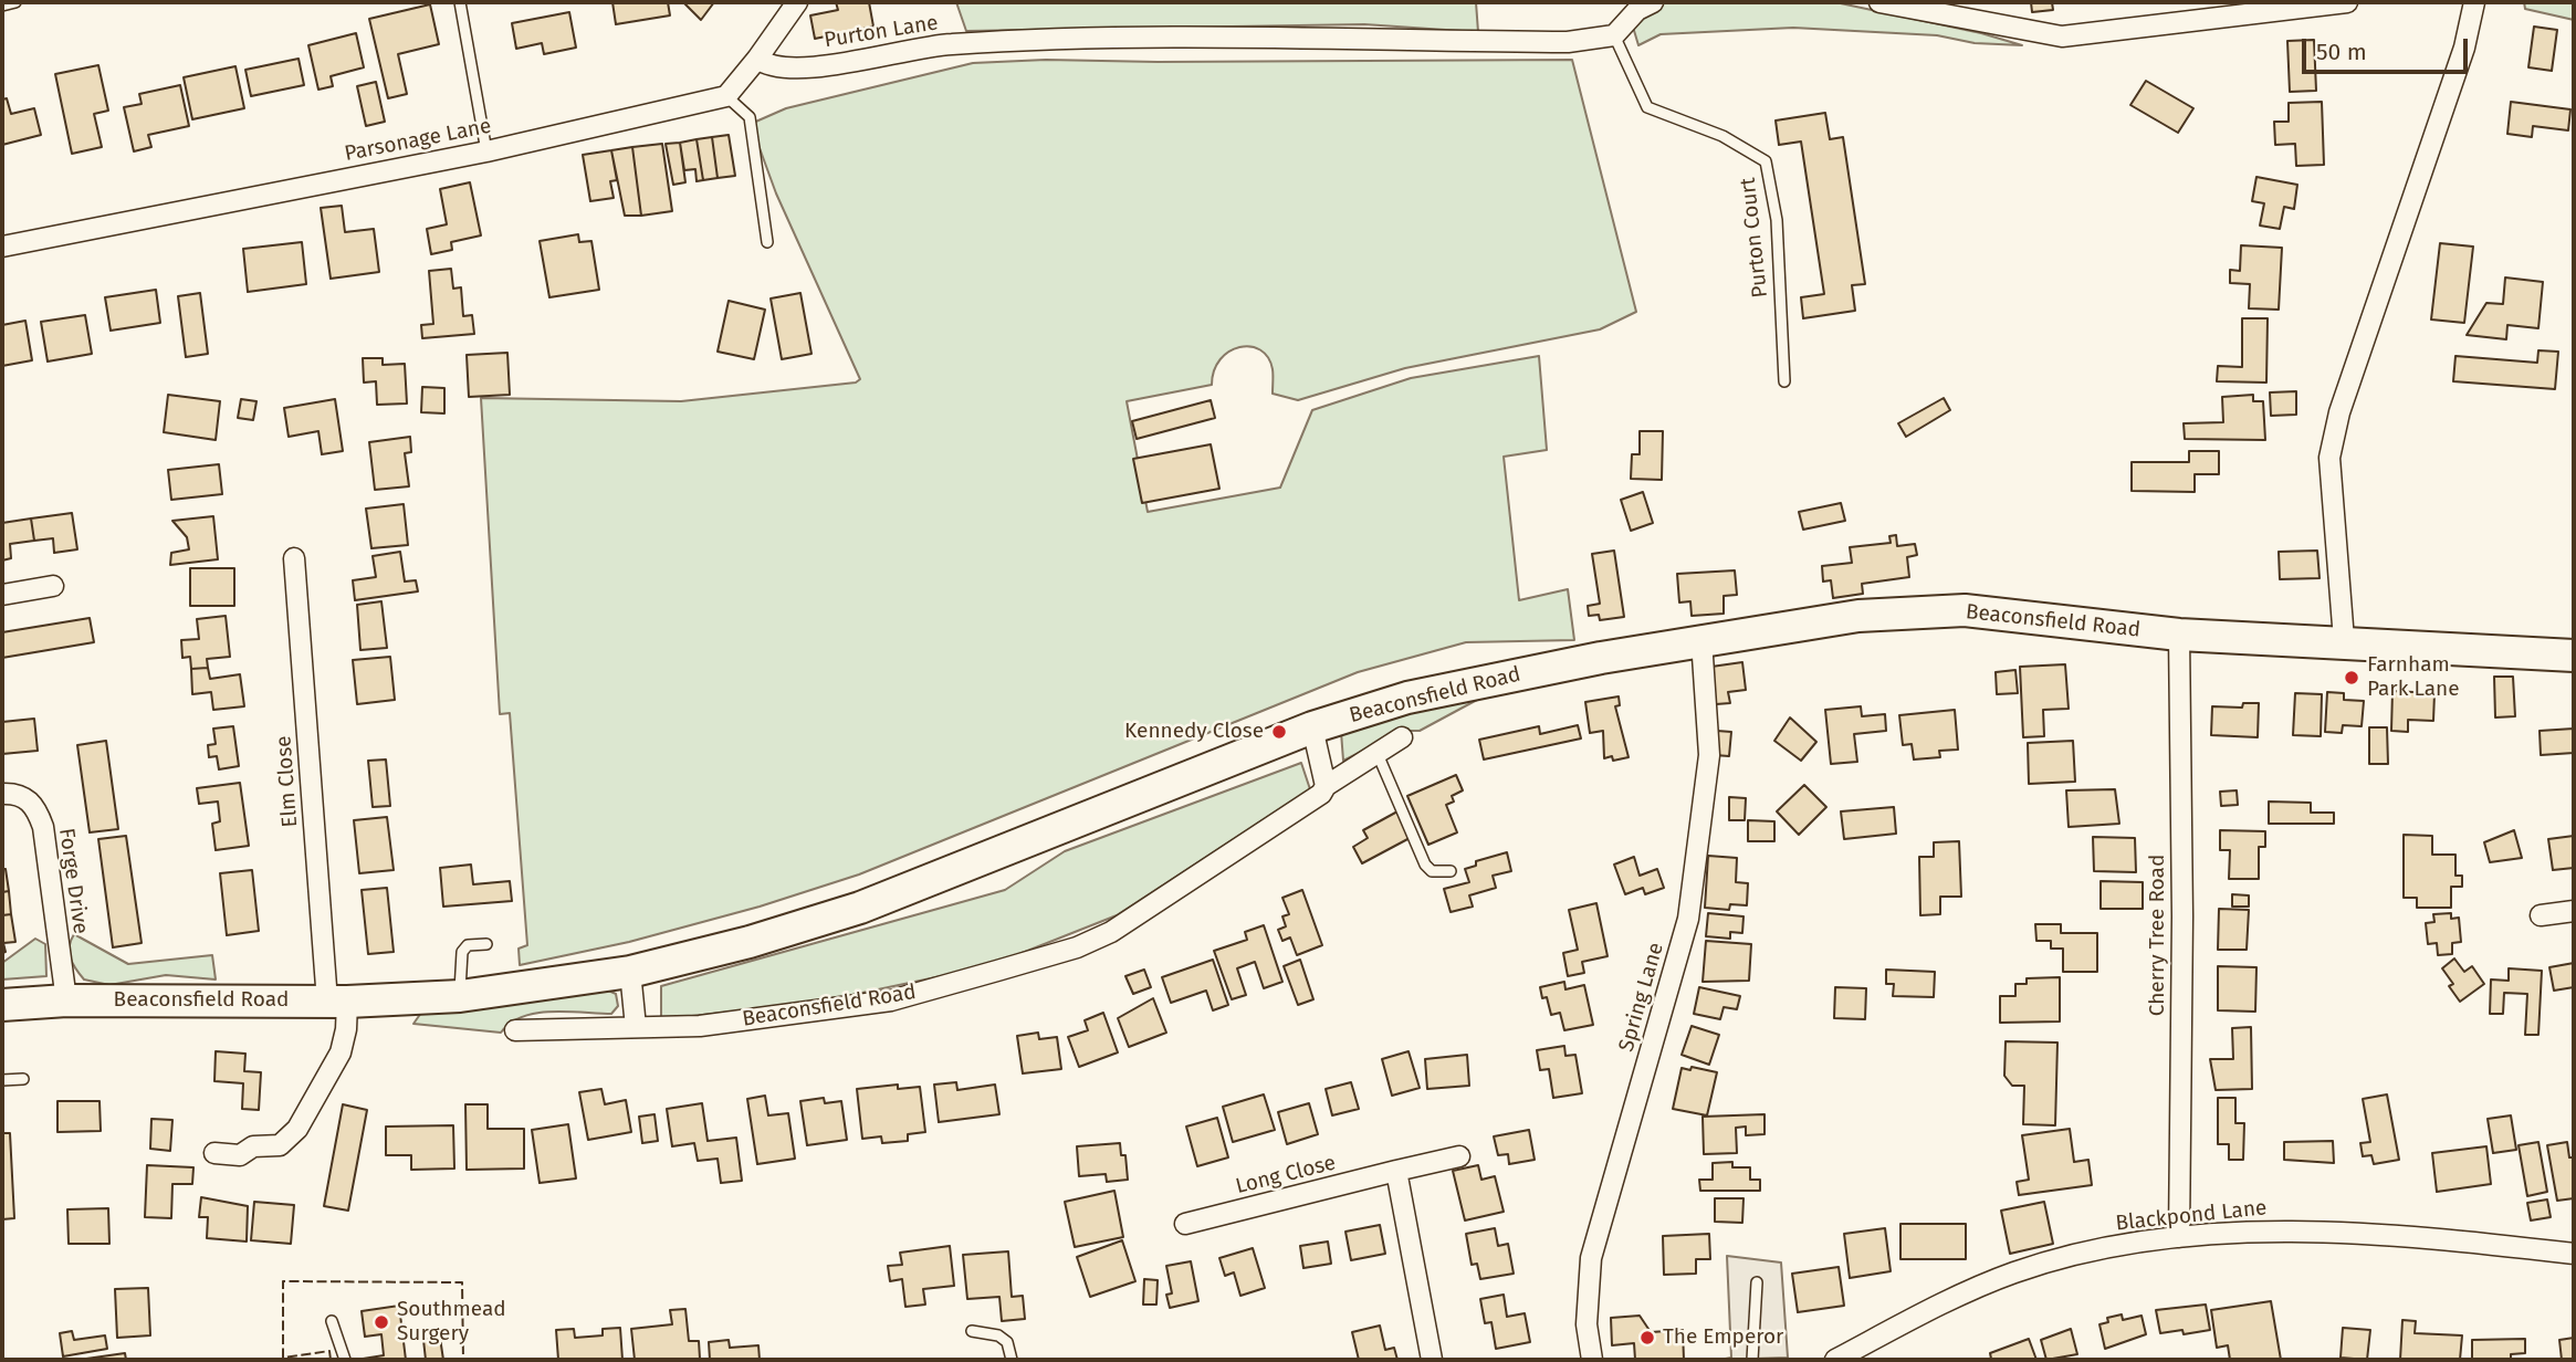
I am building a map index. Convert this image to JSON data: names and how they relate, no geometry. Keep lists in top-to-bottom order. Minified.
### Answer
{"streets":{"main road":["Beaconsfield Road"],"street":["Purton Lane","Parsonage Lane","Elm Close","Forge Drive","Cherry Tree Road","Spring Lane","Long Close","Blackpond Lane"],"lane":["Purton Court"]},"crossings":[["Purton Lane","Purton Court"],["Beaconsfield Road","Elm Close"],["Beaconsfield Road","Forge Drive"],["Beaconsfield Road","Cherry Tree Road"],["Beaconsfield Road","Spring Lane"],["Cherry Tree Road","Blackpond Lane"]],"places":["Farnham Park Lane","Kennedy Close","Southmead Surgery","The Emperor"],"scale_bar":"50 m"}
